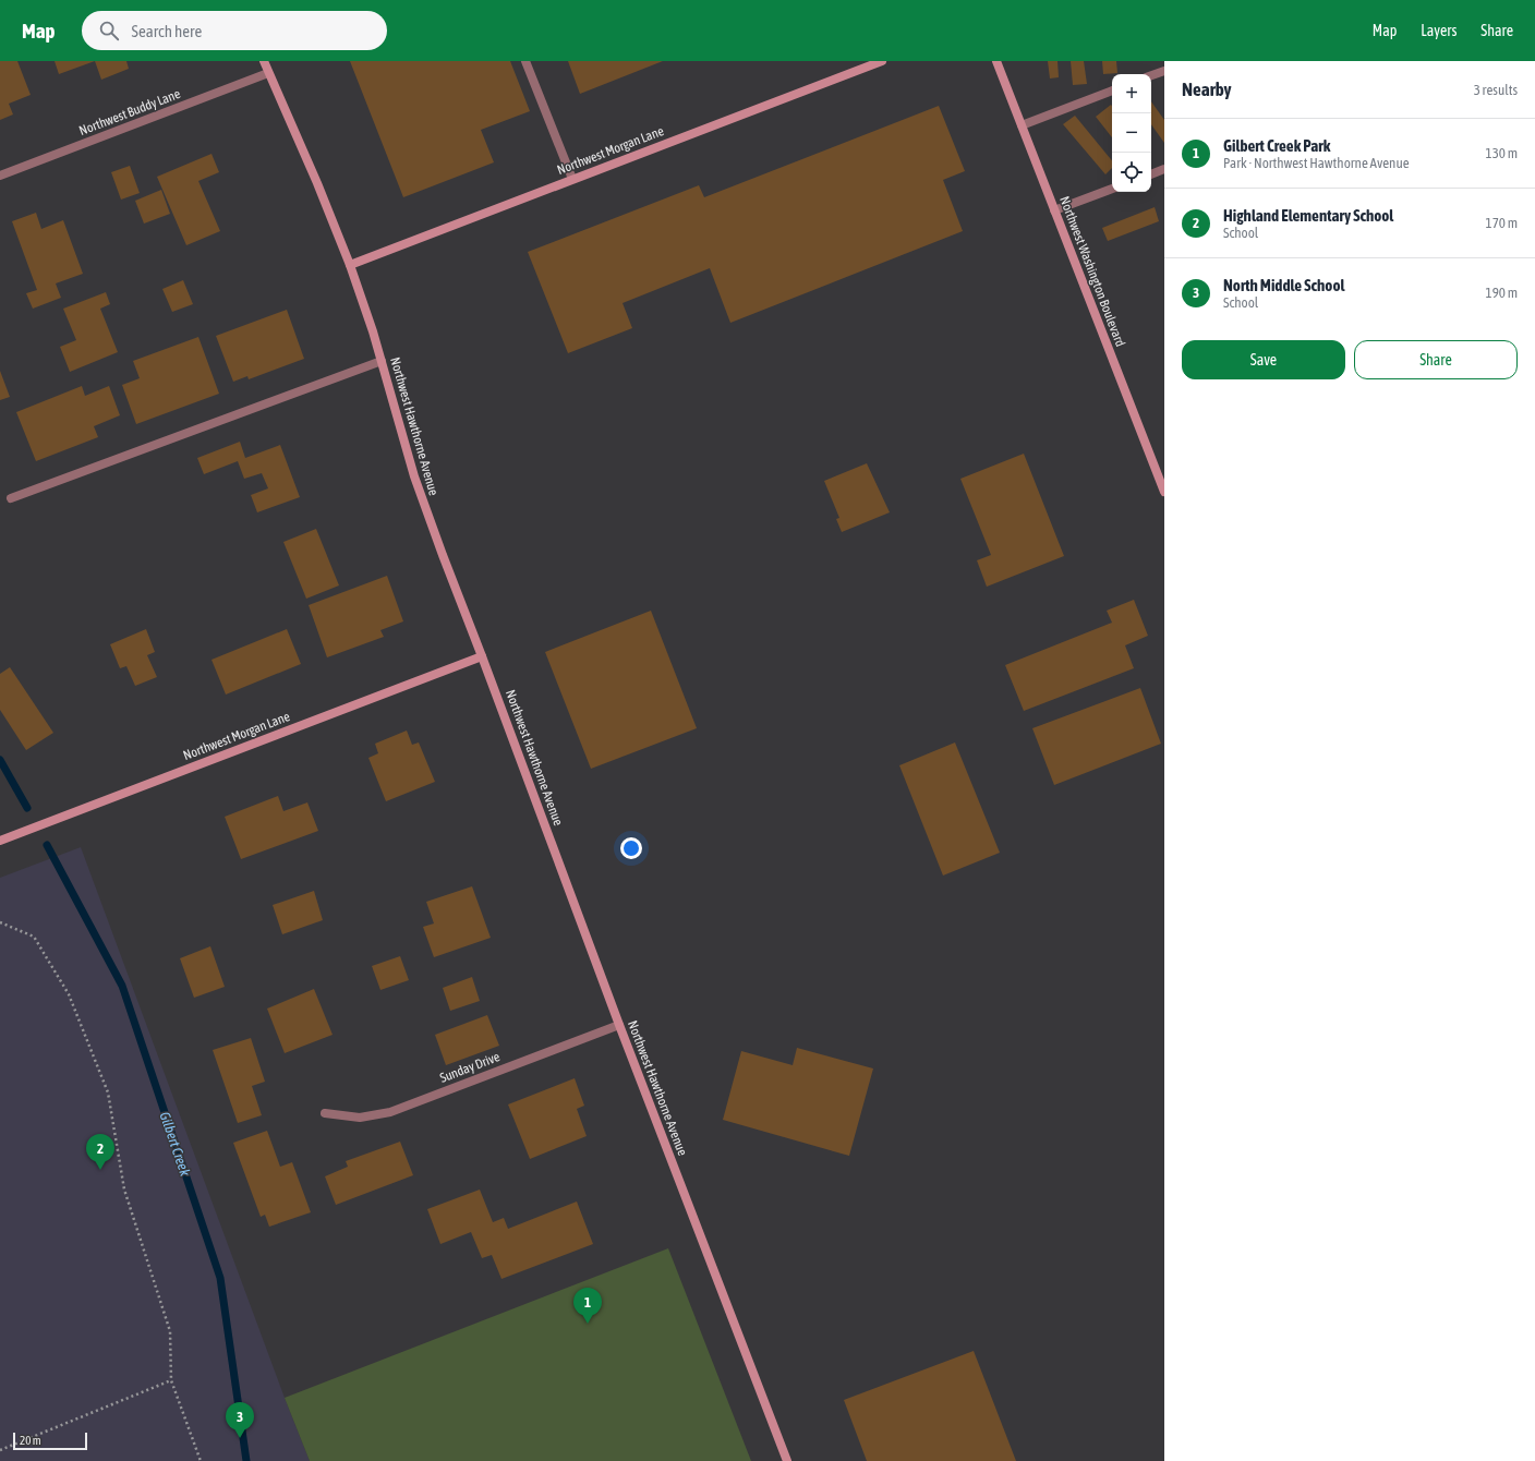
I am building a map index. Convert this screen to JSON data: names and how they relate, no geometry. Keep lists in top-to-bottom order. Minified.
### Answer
{"streets":{"street":["Northwest Buddy Lane","Northwest Morgan Lane","Northwest Washington Boulevard","Northwest Hawthorne Avenue","Sunday Drive"]},"crossings":[["Northwest Buddy Lane","Northwest Hawthorne Avenue"],["Northwest Morgan Lane","Northwest Hawthorne Avenue"],["Northwest Hawthorne Avenue","Sunday Drive"]],"water":["Gilbert Creek"],"scale_bar":"20 m","page":{"header":"Map","search":"Search here","nav":["Map","Layers","Share"],"heading":["Nearby","3 results"],"map_buttons":["+","−"],"list":[{"mark":"1","name":"Gilbert Creek Park","note":"Park · Northwest Hawthorne Avenue","value":"130 m"},{"mark":"2","name":"Highland Elementary School","note":"School","value":"170 m"},{"mark":"3","name":"North Middle School","note":"School","value":"190 m"}],"buttons":["Save","Share"],"pins":["2","1","3"],"scale":"20 m"}}
